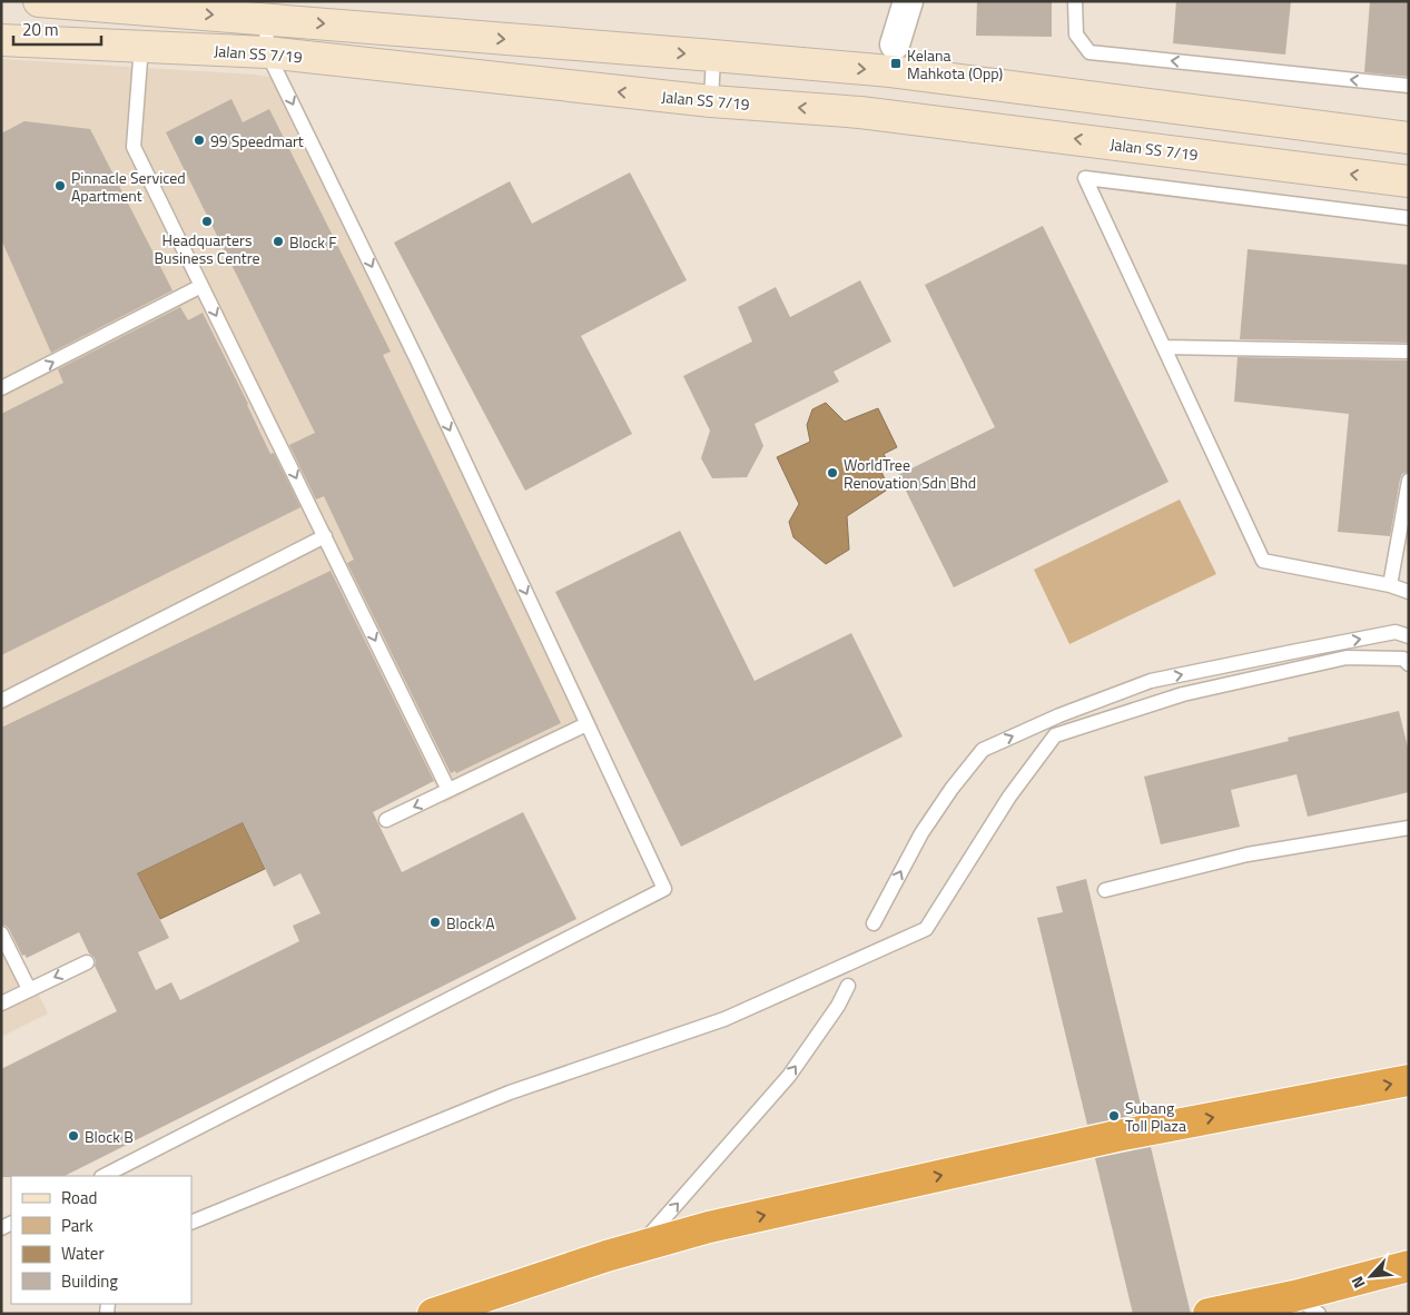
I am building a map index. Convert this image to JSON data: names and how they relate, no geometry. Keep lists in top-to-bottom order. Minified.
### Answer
{"streets":{"street":["Jalan SS 7/19"]},"places":{"transit":["Kelana Mahkota (Opp)"],"other":["99 Speedmart","Pinnacle Serviced Apartment","Headquarters Business Centre","Block F","WorldTree Renovation Sdn Bhd","Block A","Subang Toll Plaza","Block B"]},"legend":["Road","Park","Water","Building"],"scale_bar":"20 m","north":"bottom left"}
